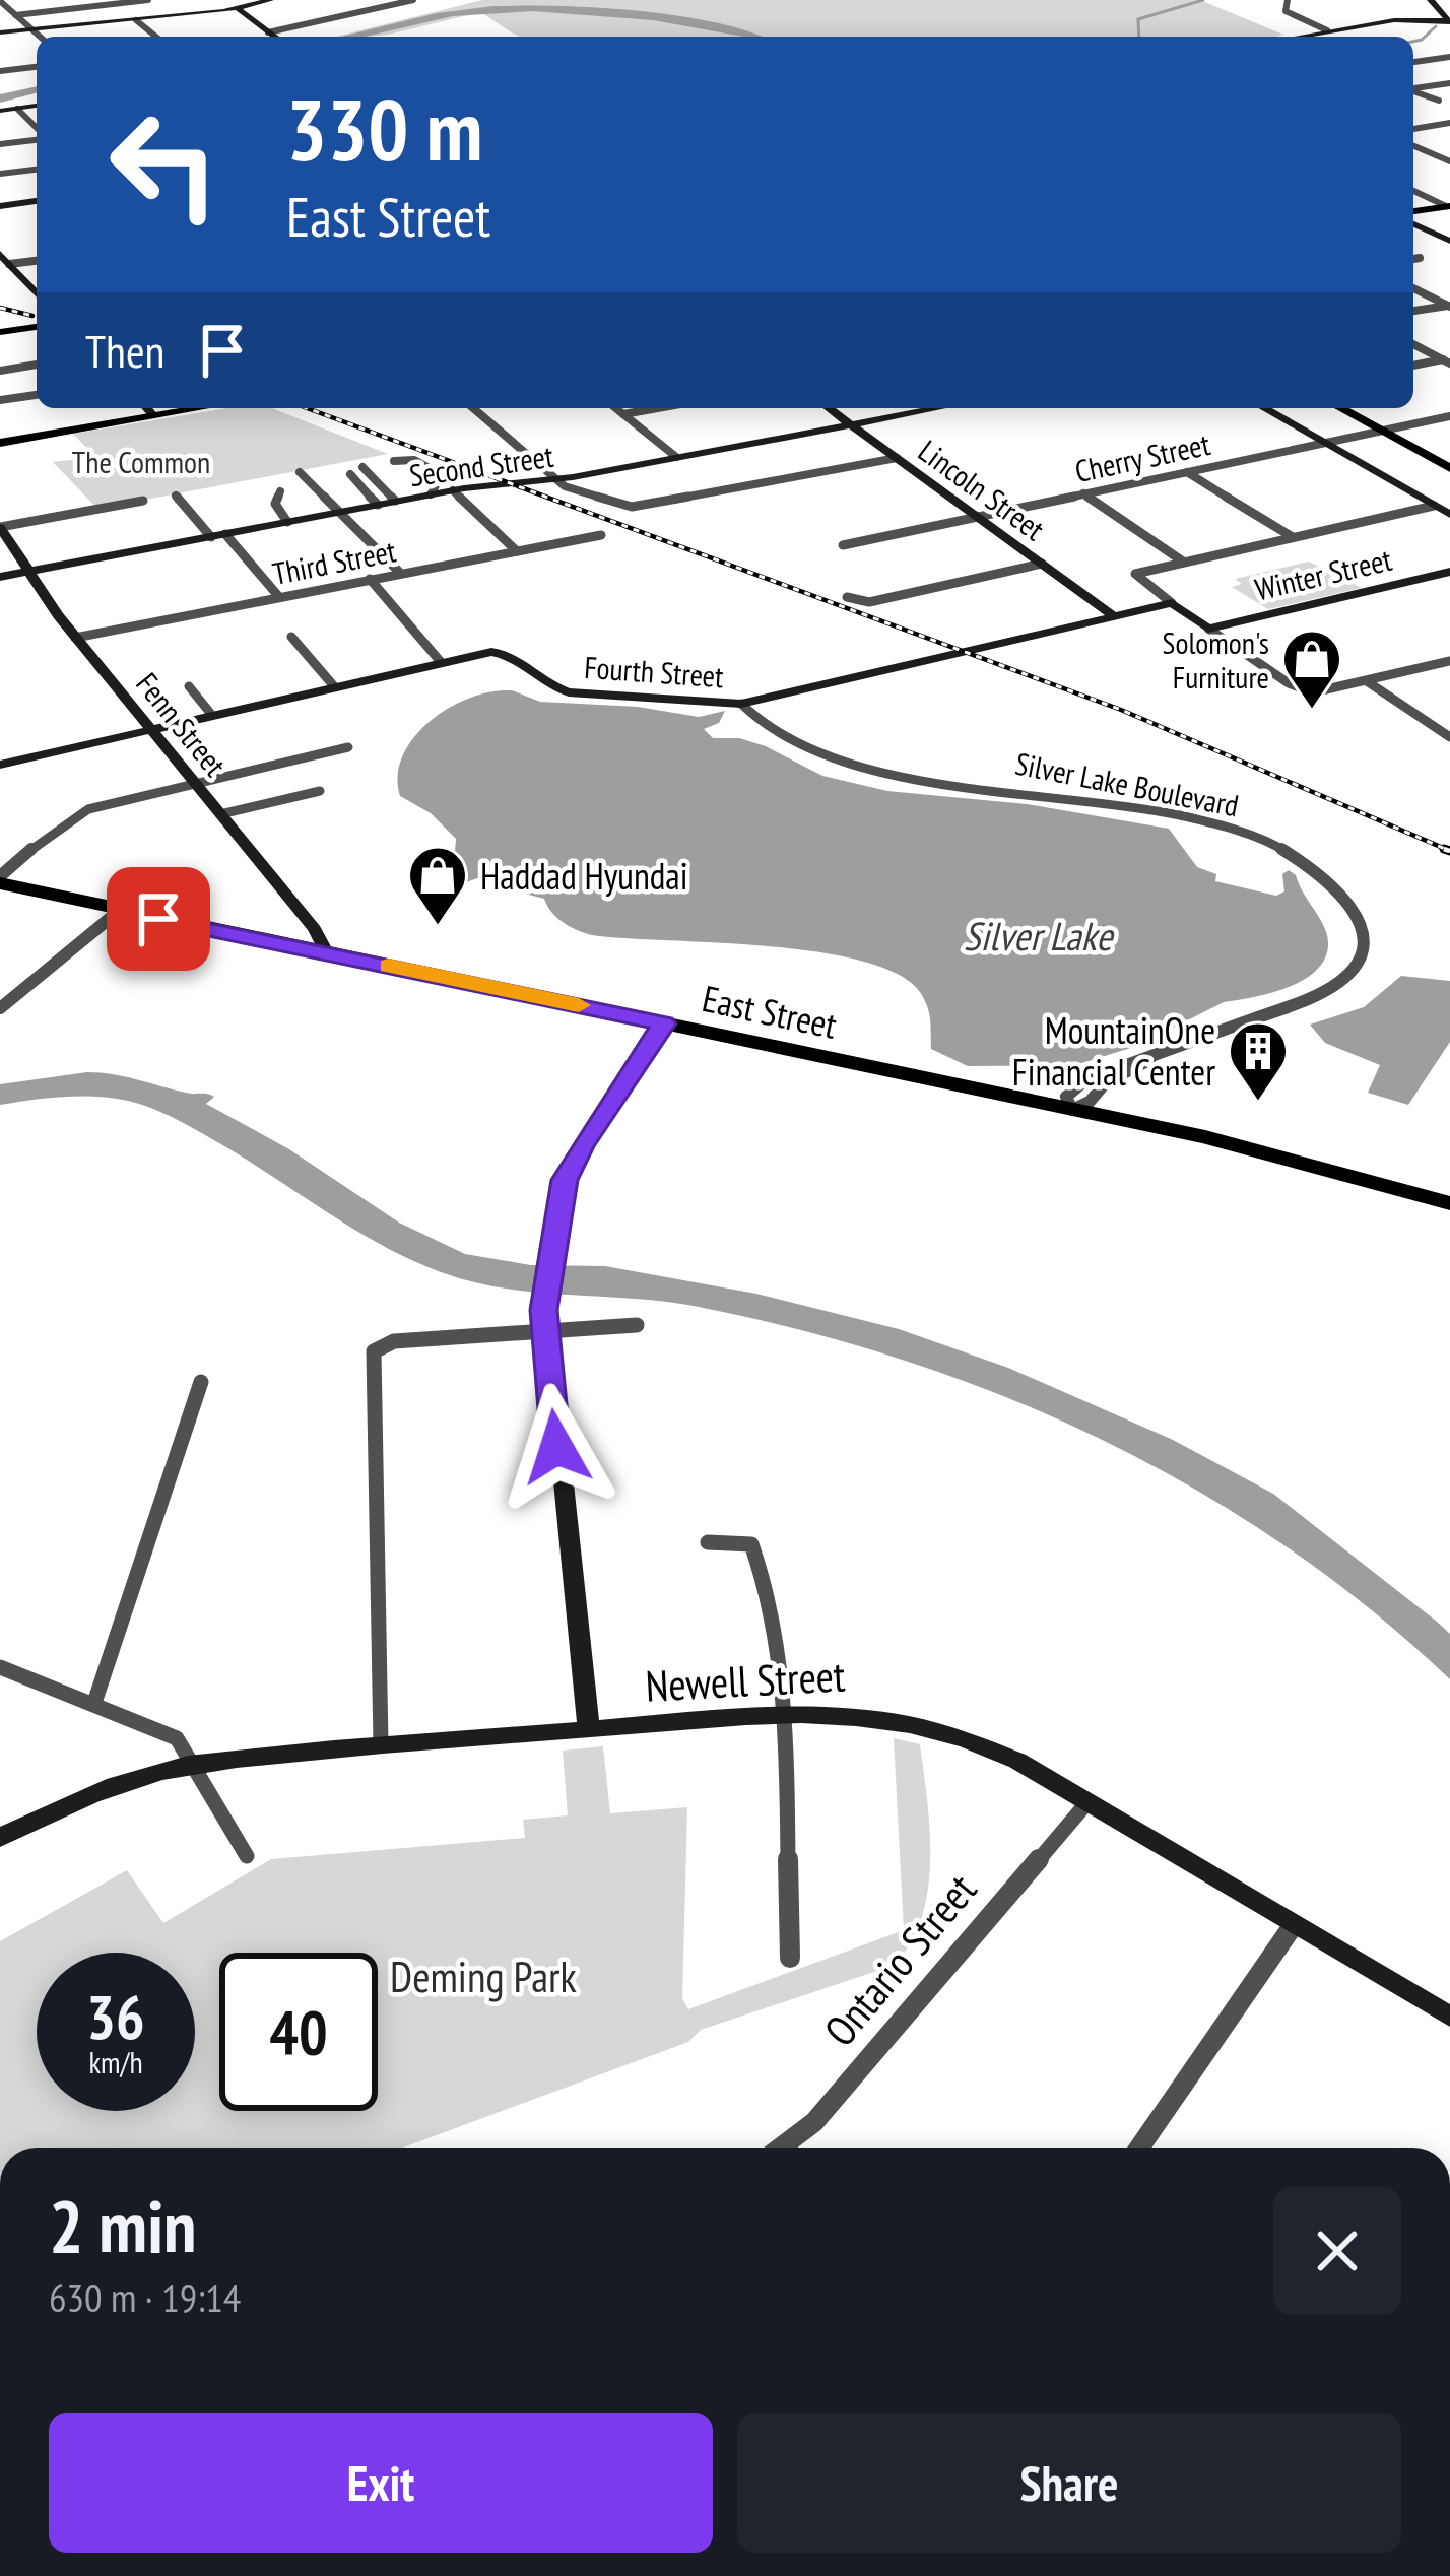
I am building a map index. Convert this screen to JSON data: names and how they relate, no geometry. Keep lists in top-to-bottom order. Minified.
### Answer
{"streets":{"highway":["East Street"],"street":["Cherry Street","Second Street","Lincoln Street","Third Street","Winter Street","Fourth Street","Fenn Street","Silver Lake Boulevard","Newell Street","Ontario Street"]},"crossings":[["Cherry Street","Lincoln Street"],["Second Street","Lincoln Street"],["Second Street","Fenn Street"],["Lincoln Street","Fourth Street"],["Third Street","Fenn Street"],["Fourth Street","Fenn Street"],["Fourth Street","Silver Lake Boulevard"],["Fenn Street","East Street"],["Silver Lake Boulevard","East Street"],["Newell Street","Ontario Street"]],"water":["Silver Lake"],"parks":["The Common","Deming Park"],"places":{"shop":["Solomon's Furniture","Haddad Hyundai"],"building":["MountainOne Financial Center"]},"page":{"turn":["330 m","East Street"],"then":"Then","speed":"36 km/h","limit":"40","heading":["2 min","630 m · 19:14"],"buttons":["Exit","Share"]}}
